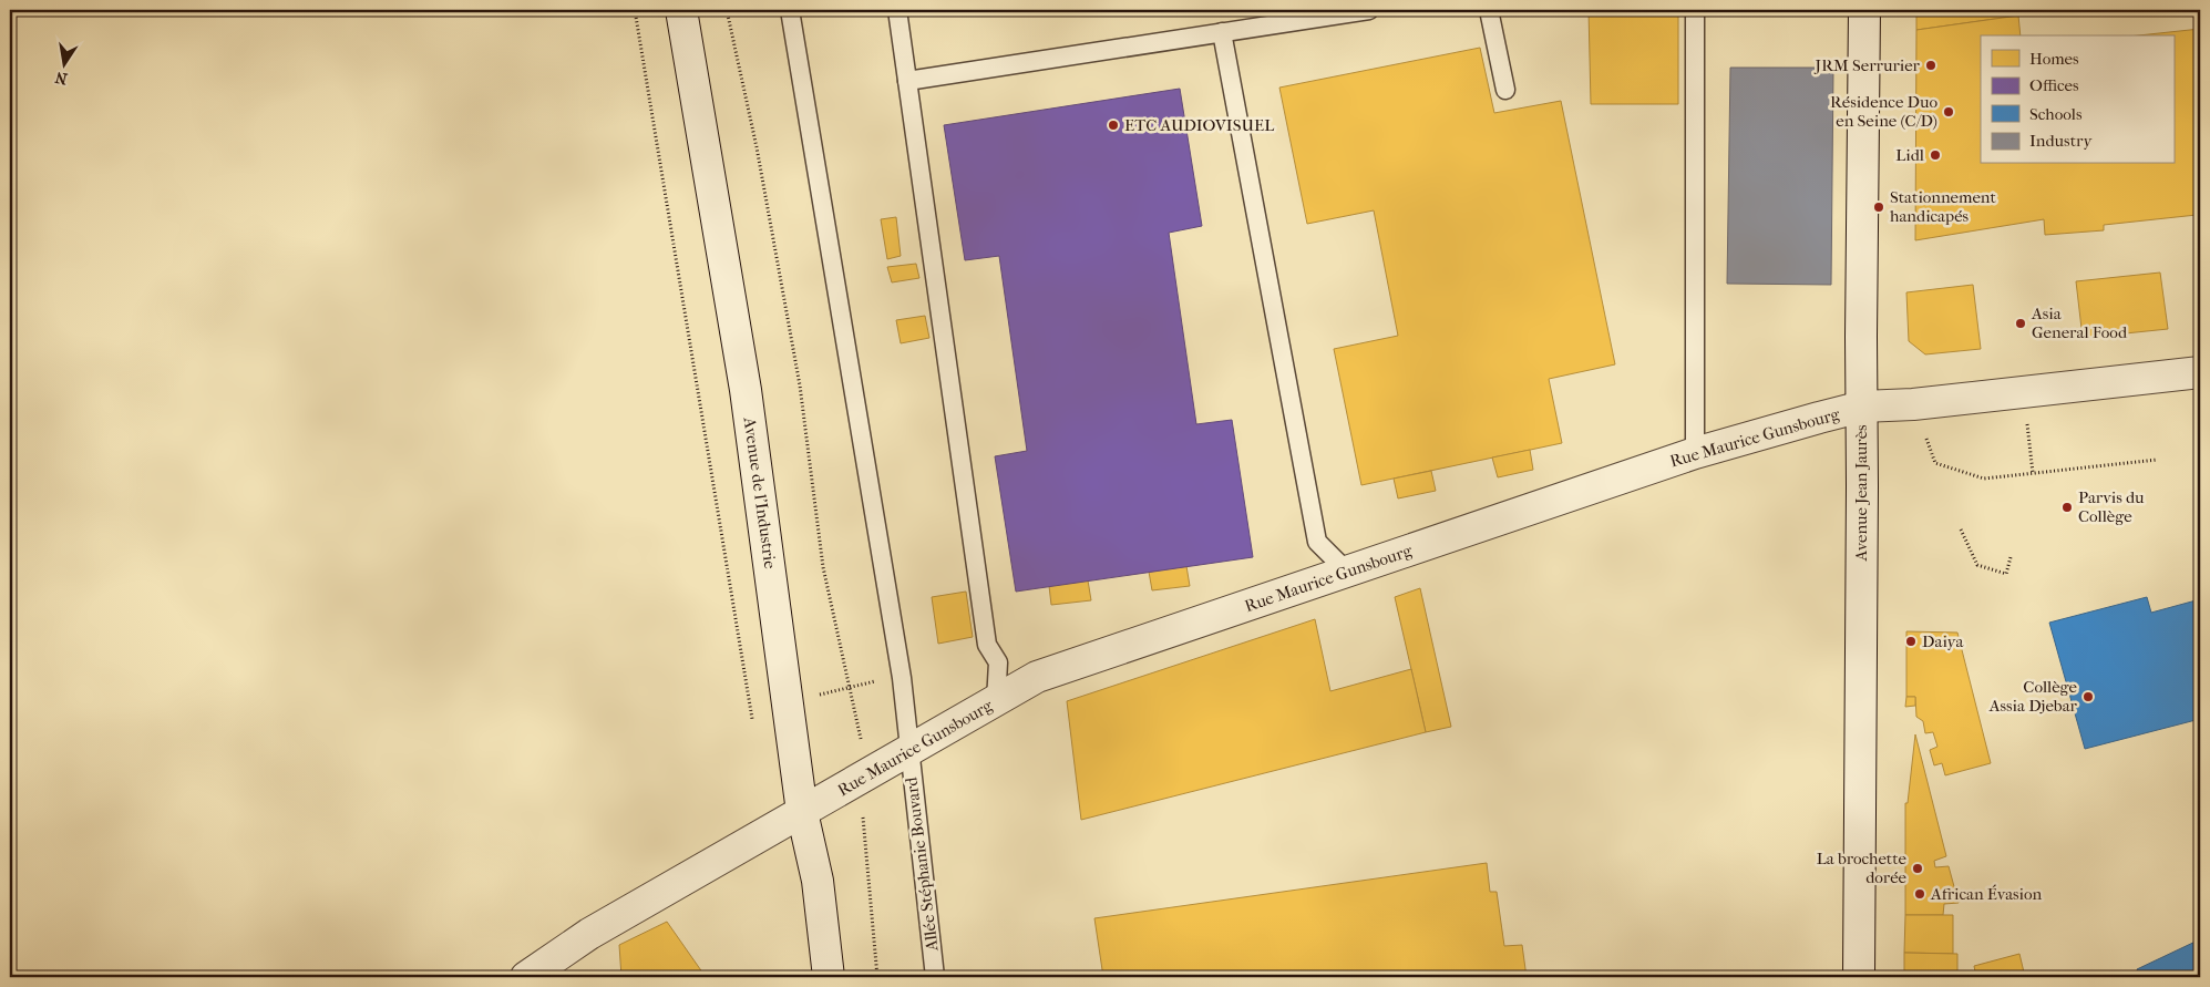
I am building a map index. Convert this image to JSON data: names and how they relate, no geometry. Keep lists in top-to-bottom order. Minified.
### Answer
{"streets":{"main road":["Rue Maurice Gunsbourg","Avenue de l'Industrie","Avenue Jean Jaurès"],"lane":["Allée Stéphanie Bouvard"]},"crossings":[["Rue Maurice Gunsbourg","Avenue de l'Industrie"],["Rue Maurice Gunsbourg","Avenue Jean Jaurès"],["Rue Maurice Gunsbourg","Allée Stéphanie Bouvard"]],"places":["JRM Serrurier","Résidence Duo en Seine (C/D)","ETC AUDIOVISUEL","Lidl","Stationnement handicapés","Asia General Food","Parvis du Collège","Daiya","Collège Assia Djebar","La brochette dorée","African Évasion"],"legend":["Homes","Offices","Schools","Industry"],"north":"bottom"}
